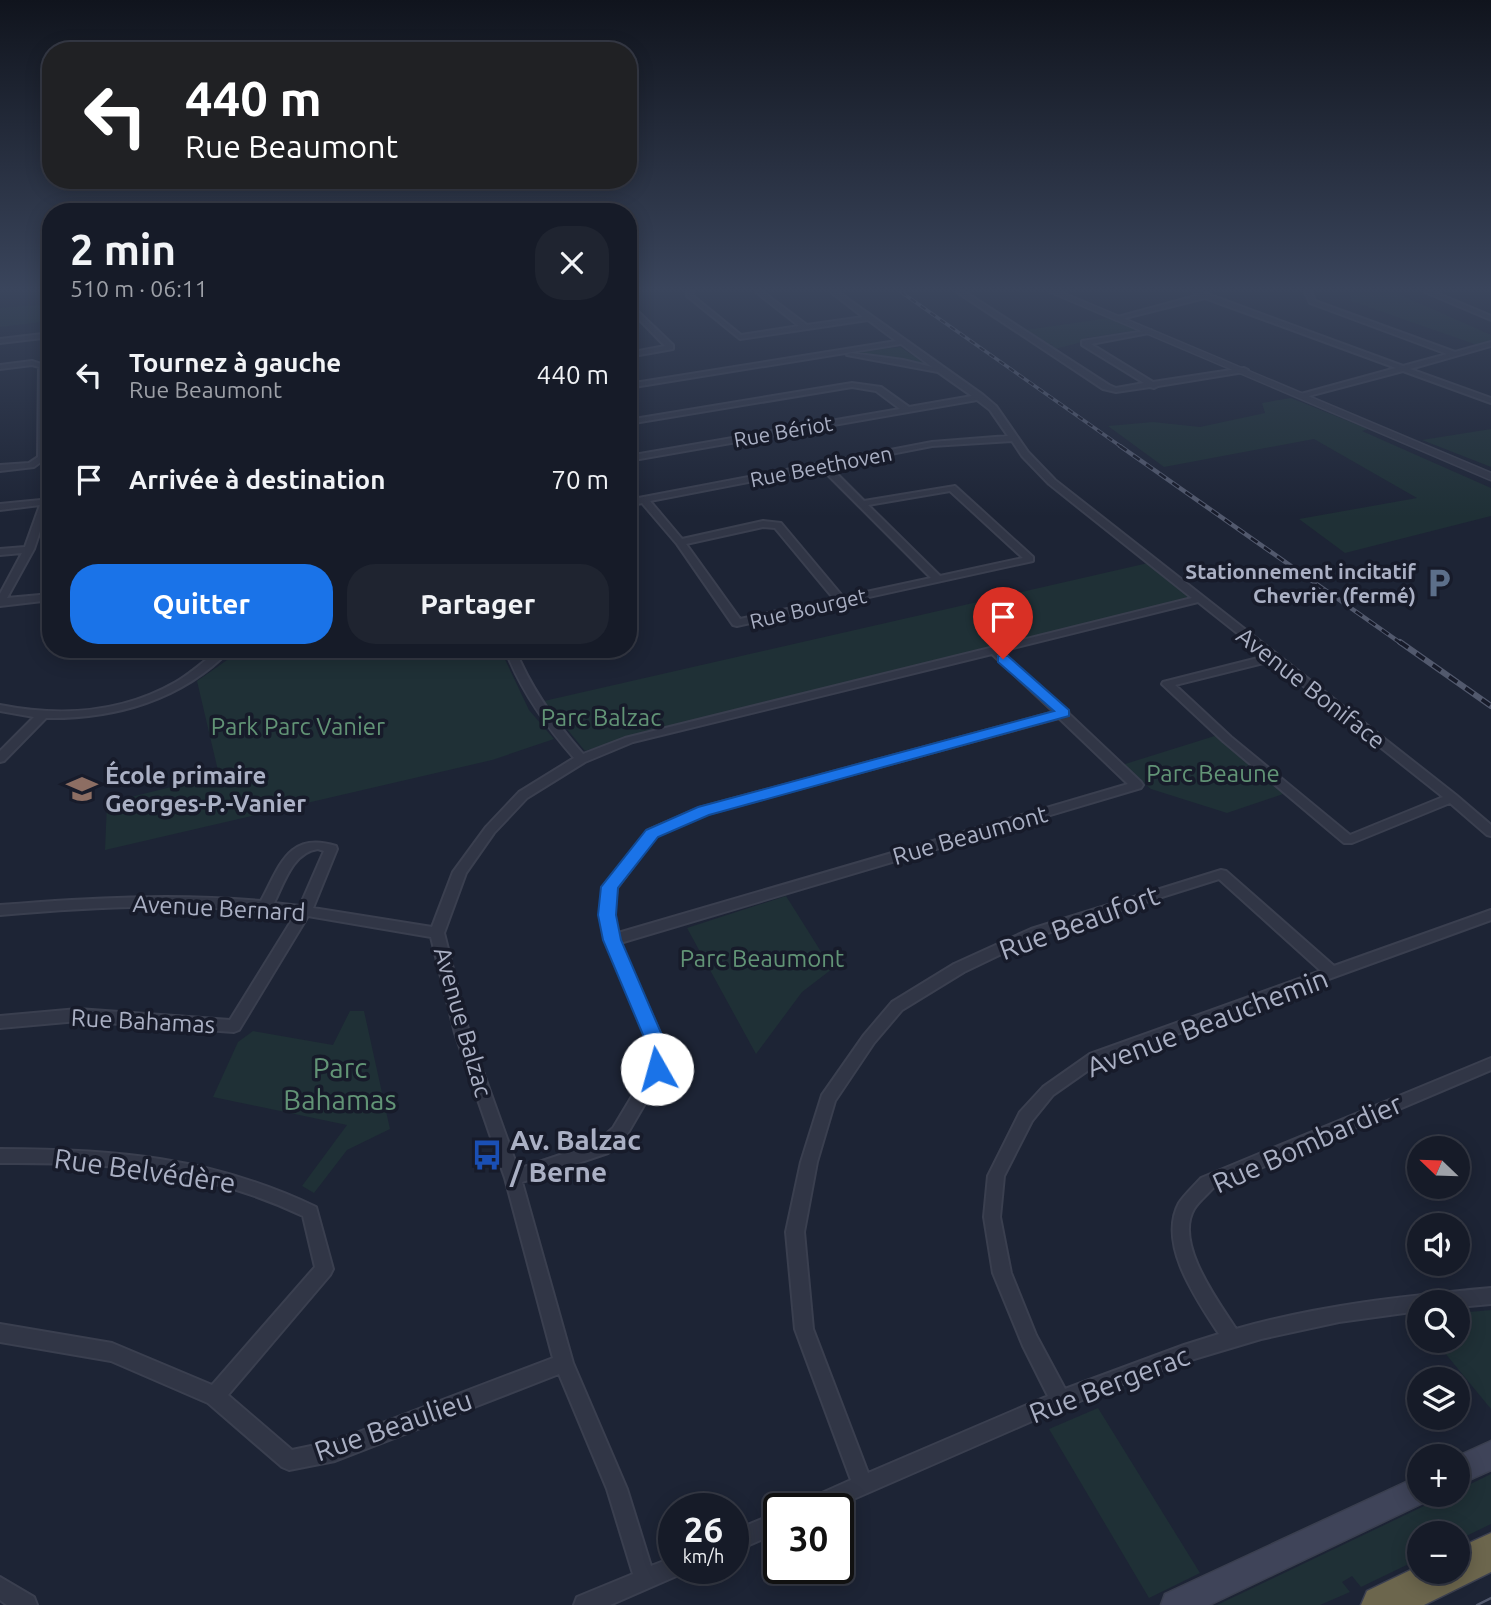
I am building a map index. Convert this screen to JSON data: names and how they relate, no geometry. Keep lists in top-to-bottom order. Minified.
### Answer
{"streets":{"street":["Rue Bériot","Rue Beethoven","Rue Bourget","Avenue Boniface","Rue Beaumont","Avenue Bernard","Rue Beaufort","Rue Bahamas","Avenue Balzac","Avenue Beauchemin","Rue Bombardier","Rue Belvédère","Rue Bergerac","Rue Beaulieu"]},"crossings":[["Rue Bériot","Avenue Boniface"],["Rue Beethoven","Rue Bourget"],["Rue Beethoven","Avenue Boniface"],["Avenue Boniface","Avenue Balzac"],["Rue Beaumont","Avenue Balzac"],["Avenue Bernard","Rue Bahamas"],["Avenue Bernard","Avenue Balzac"],["Rue Beaufort","Avenue Beauchemin"],["Rue Beaufort","Rue Bergerac"],["Avenue Balzac","Rue Beaulieu"],["Avenue Beauchemin","Rue Bergerac"],["Rue Bombardier","Rue Bergerac"],["Rue Belvédère","Rue Beaulieu"]],"parks":["Parc Balzac","Park Parc Vanier","Parc Beaune","Parc Beaumont","Parc Bahamas"],"places":{"parking":["Stationnement incitatif Chevrier (fermé)"],"school or university":["École primaire Georges-P.-Vanier"],"bus stop":["Av. Balzac / Berne"]},"north":"top left","page":{"turn":["440 m","Rue Beaumont"],"heading":["2 min","510 m · 06:11"],"list":[{"name":"Tournez à gauche","note":"Rue Beaumont","value":"440 m"},{"name":"Arrivée à destination","value":"70 m"}],"buttons":["Quitter","Partager"],"map_buttons":["+","−"],"speed":"26 km/h","limit":"30"}}
